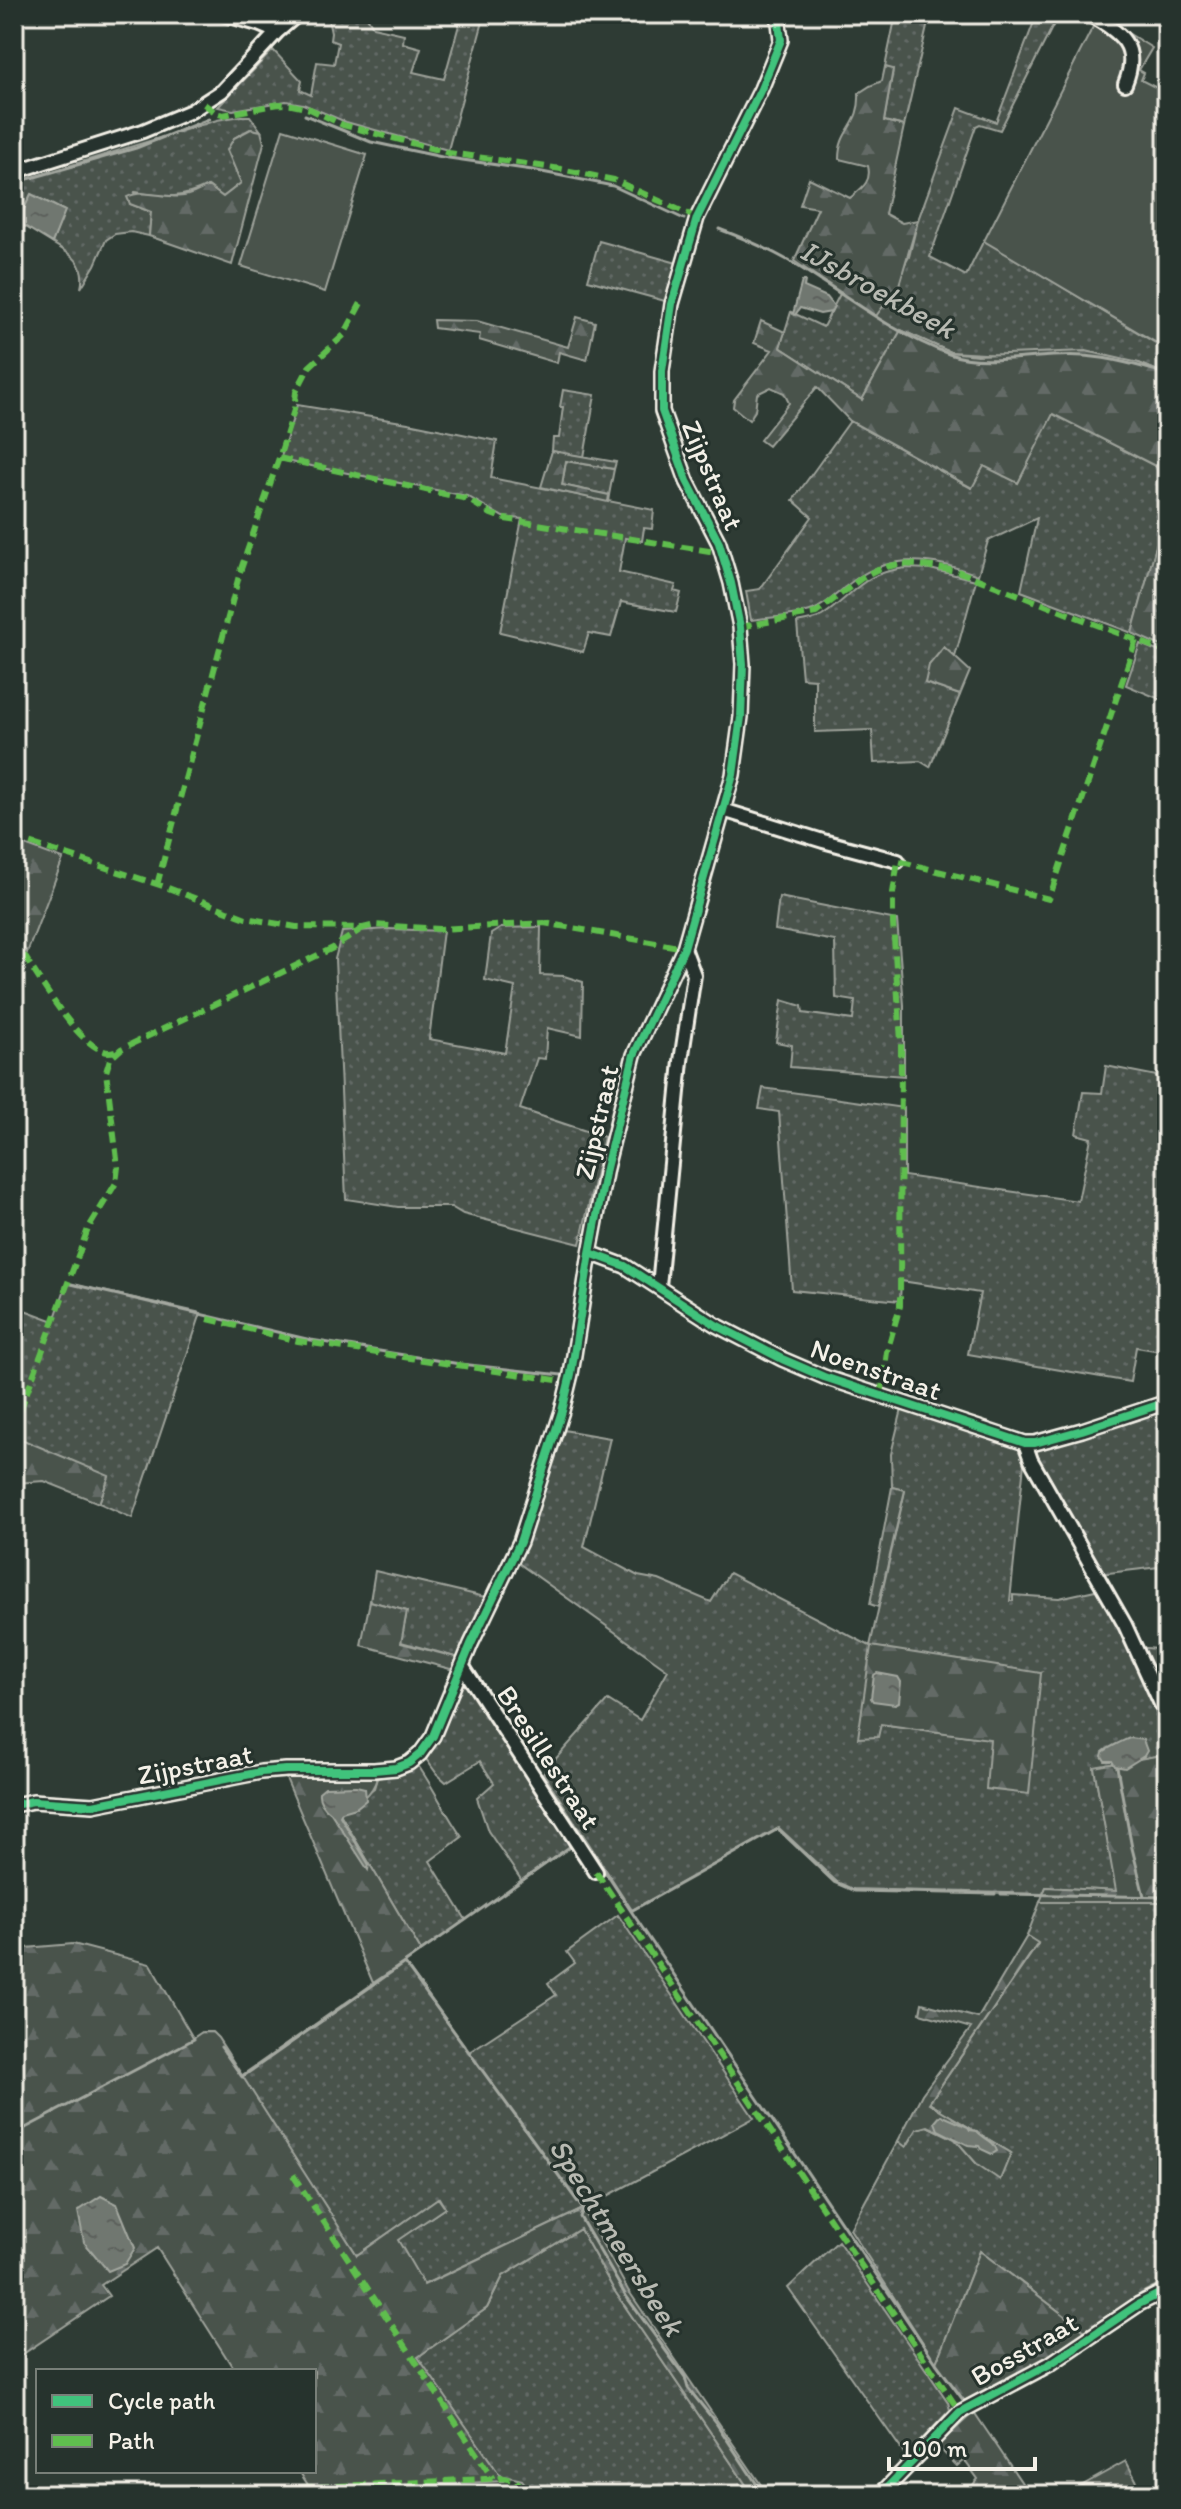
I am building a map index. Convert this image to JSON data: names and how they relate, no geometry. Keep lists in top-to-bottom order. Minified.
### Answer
{"streets":{"street":["Zijpstraat","Noenstraat","Bresillestraat","Bosstraat"]},"crossings":[["Zijpstraat","Noenstraat"],["Zijpstraat","Bresillestraat"]],"water":["IJsbroekbeek","Spechtmeersbeek"],"legend":["Cycle path","Path"],"scale_bar":"100 m"}
